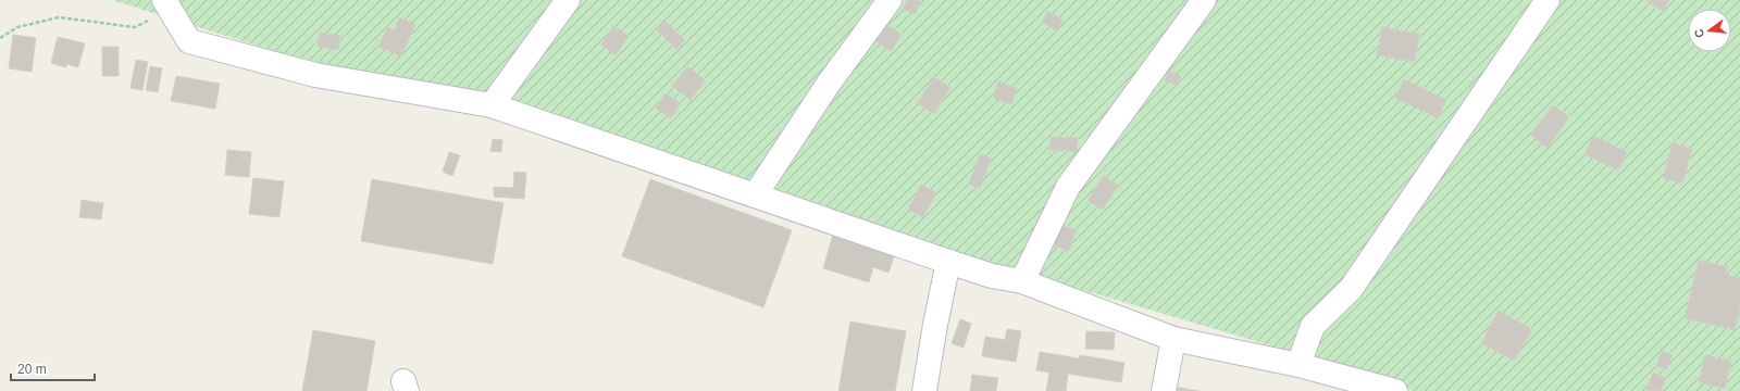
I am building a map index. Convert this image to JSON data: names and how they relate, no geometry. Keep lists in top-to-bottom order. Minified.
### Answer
{"scale_bar":"20 m","north":"left"}
